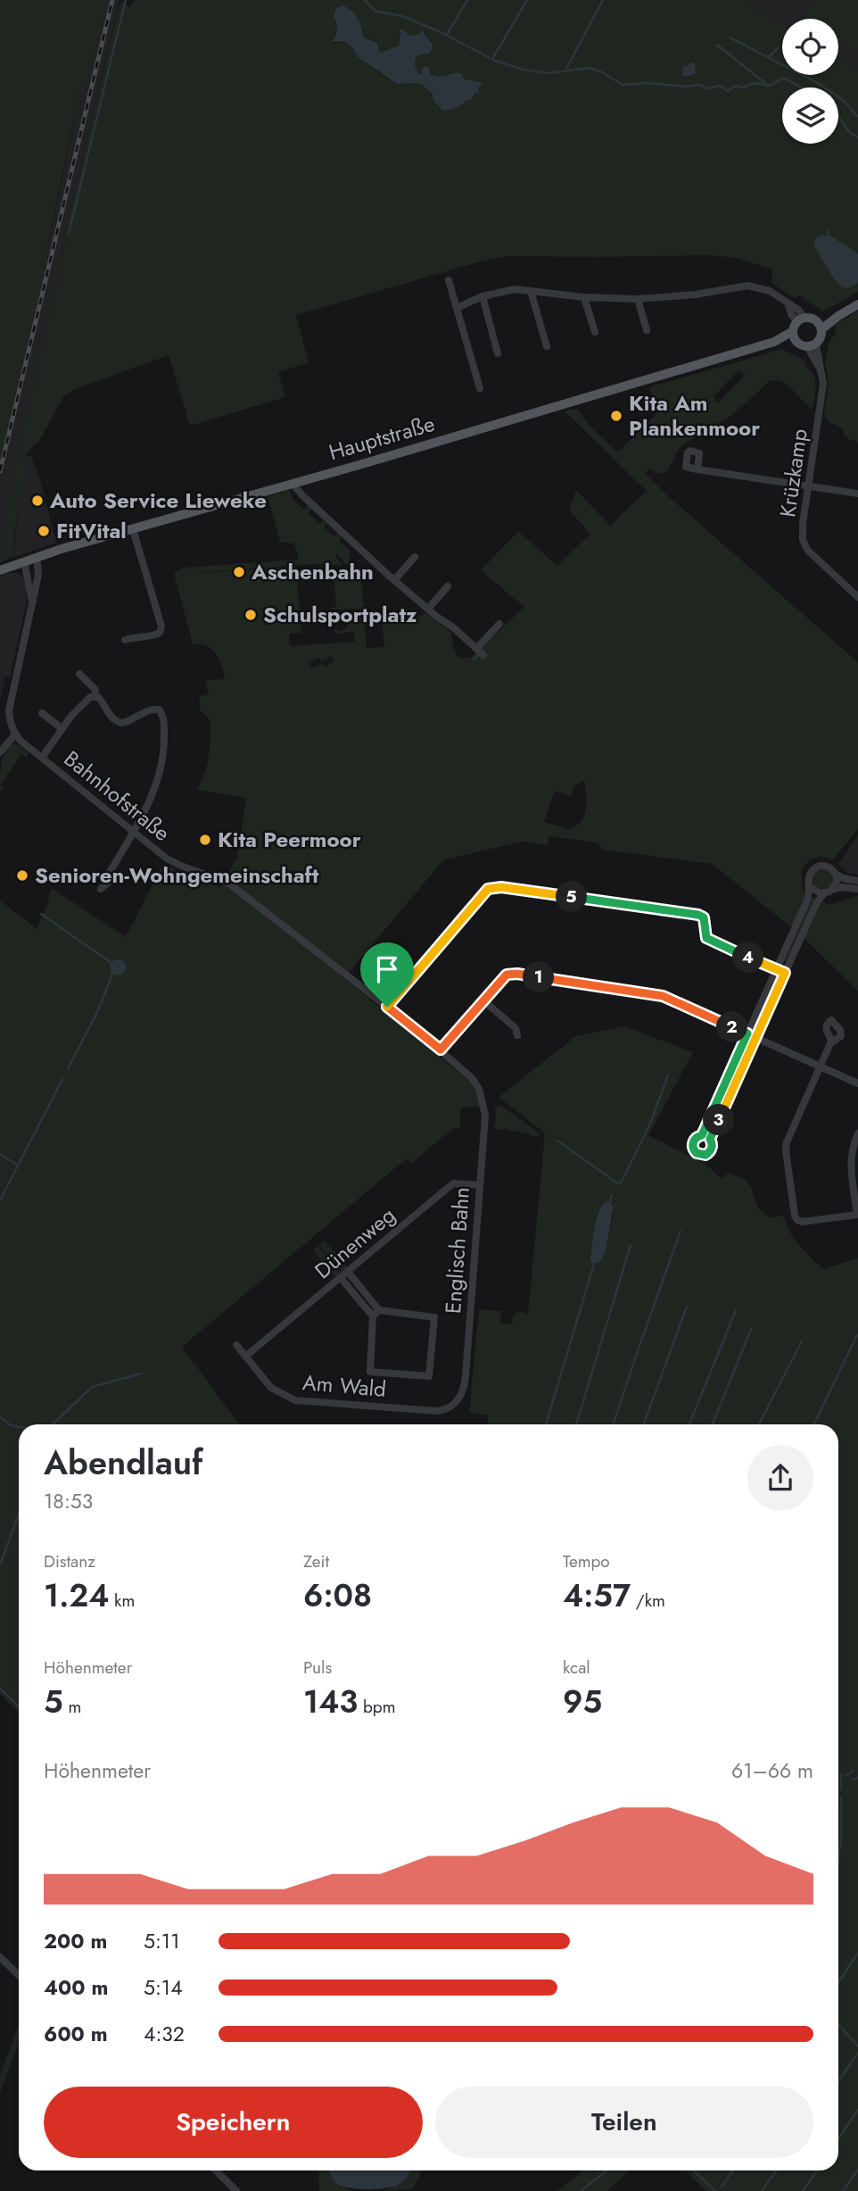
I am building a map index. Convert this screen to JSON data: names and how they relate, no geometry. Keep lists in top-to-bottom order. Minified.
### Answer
{"streets":{"main road":["Hauptstraße"],"street":["Krüzkamp","Bahnhofstraße","Dünenweg","Englisch Bahn","Am Wald"]},"crossings":[["Hauptstraße","Krüzkamp"],["Bahnhofstraße","Englisch Bahn"],["Dünenweg","Englisch Bahn"],["Dünenweg","Am Wald"],["Englisch Bahn","Am Wald"]],"places":["Kita Am Plankenmoor","Auto Service Lieweke","FitVital","Aschenbahn","Schulsportplatz","Kita Peermoor","Senioren-Wohngemeinschaft"],"page":{"pins":["5","4","1","2","3"],"heading":["Abendlauf","18:53"],"stats":[["Distanz","1.24 km"],["Zeit","6:08"],["Tempo","4:57 /km"],["Höhenmeter","5 m"],["Puls","143 bpm"],["kcal","95"]],"chart":["Höhenmeter","61–66 m"],"list":[{"name":"200 m","note":"5:11"},{"name":"400 m","note":"5:14"},{"name":"600 m","note":"4:32"}],"buttons":["Speichern","Teilen"]}}
